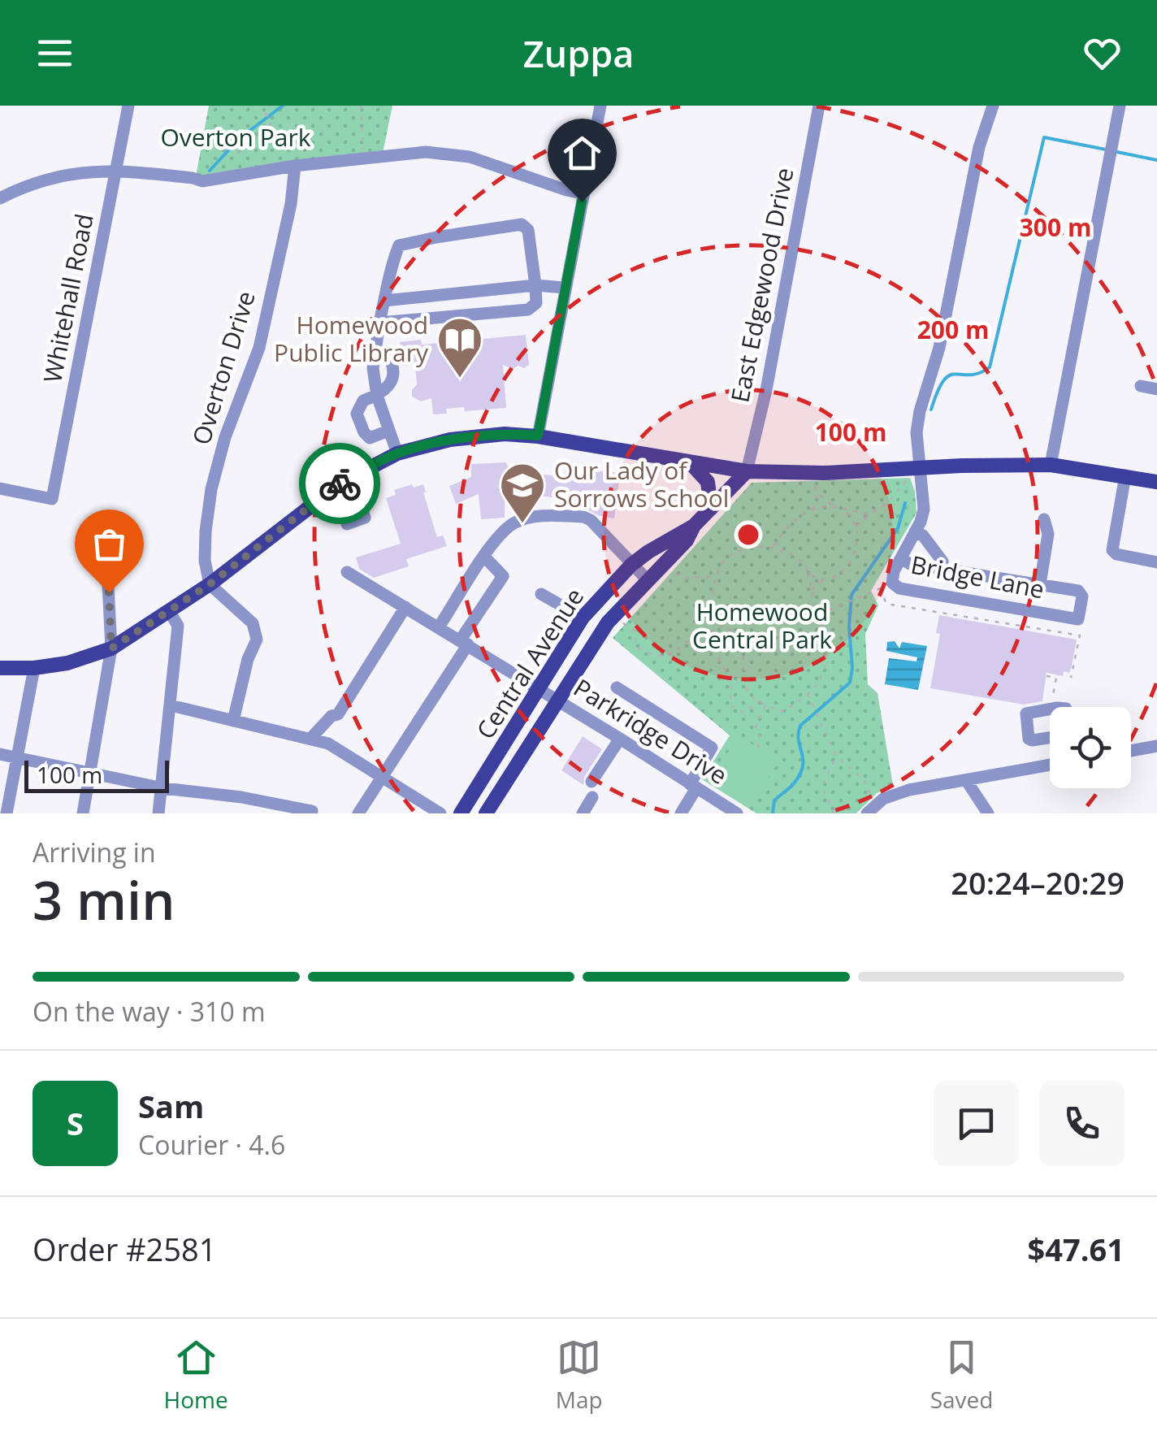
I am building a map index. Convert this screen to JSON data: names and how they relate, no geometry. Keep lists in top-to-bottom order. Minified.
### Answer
{"streets":{"main road":["Central Avenue"],"street":["East Edgewood Drive","Whitehall Road","Overton Drive","Bridge Lane","Parkridge Drive"]},"crossings":[["East Edgewood Drive","Central Avenue"],["Central Avenue","Parkridge Drive"]],"parks":["Overton Park","Homewood Central Park"],"places":{"library":["Homewood Public Library"],"school or university":["Our Lady of Sorrows School"]},"scale_bar":"100 m","page":{"header":"Zuppa","scale":"100 m","heading":["3 min","Arriving in","20:24–20:29"],"panel":["Sam","Courier · 4.6","Order #2581","$47.61"],"bar":"On the way · 310 m","round":"S","tabs":["Home","Map","Saved"]},"rings":["300 m","200 m","100 m"]}
